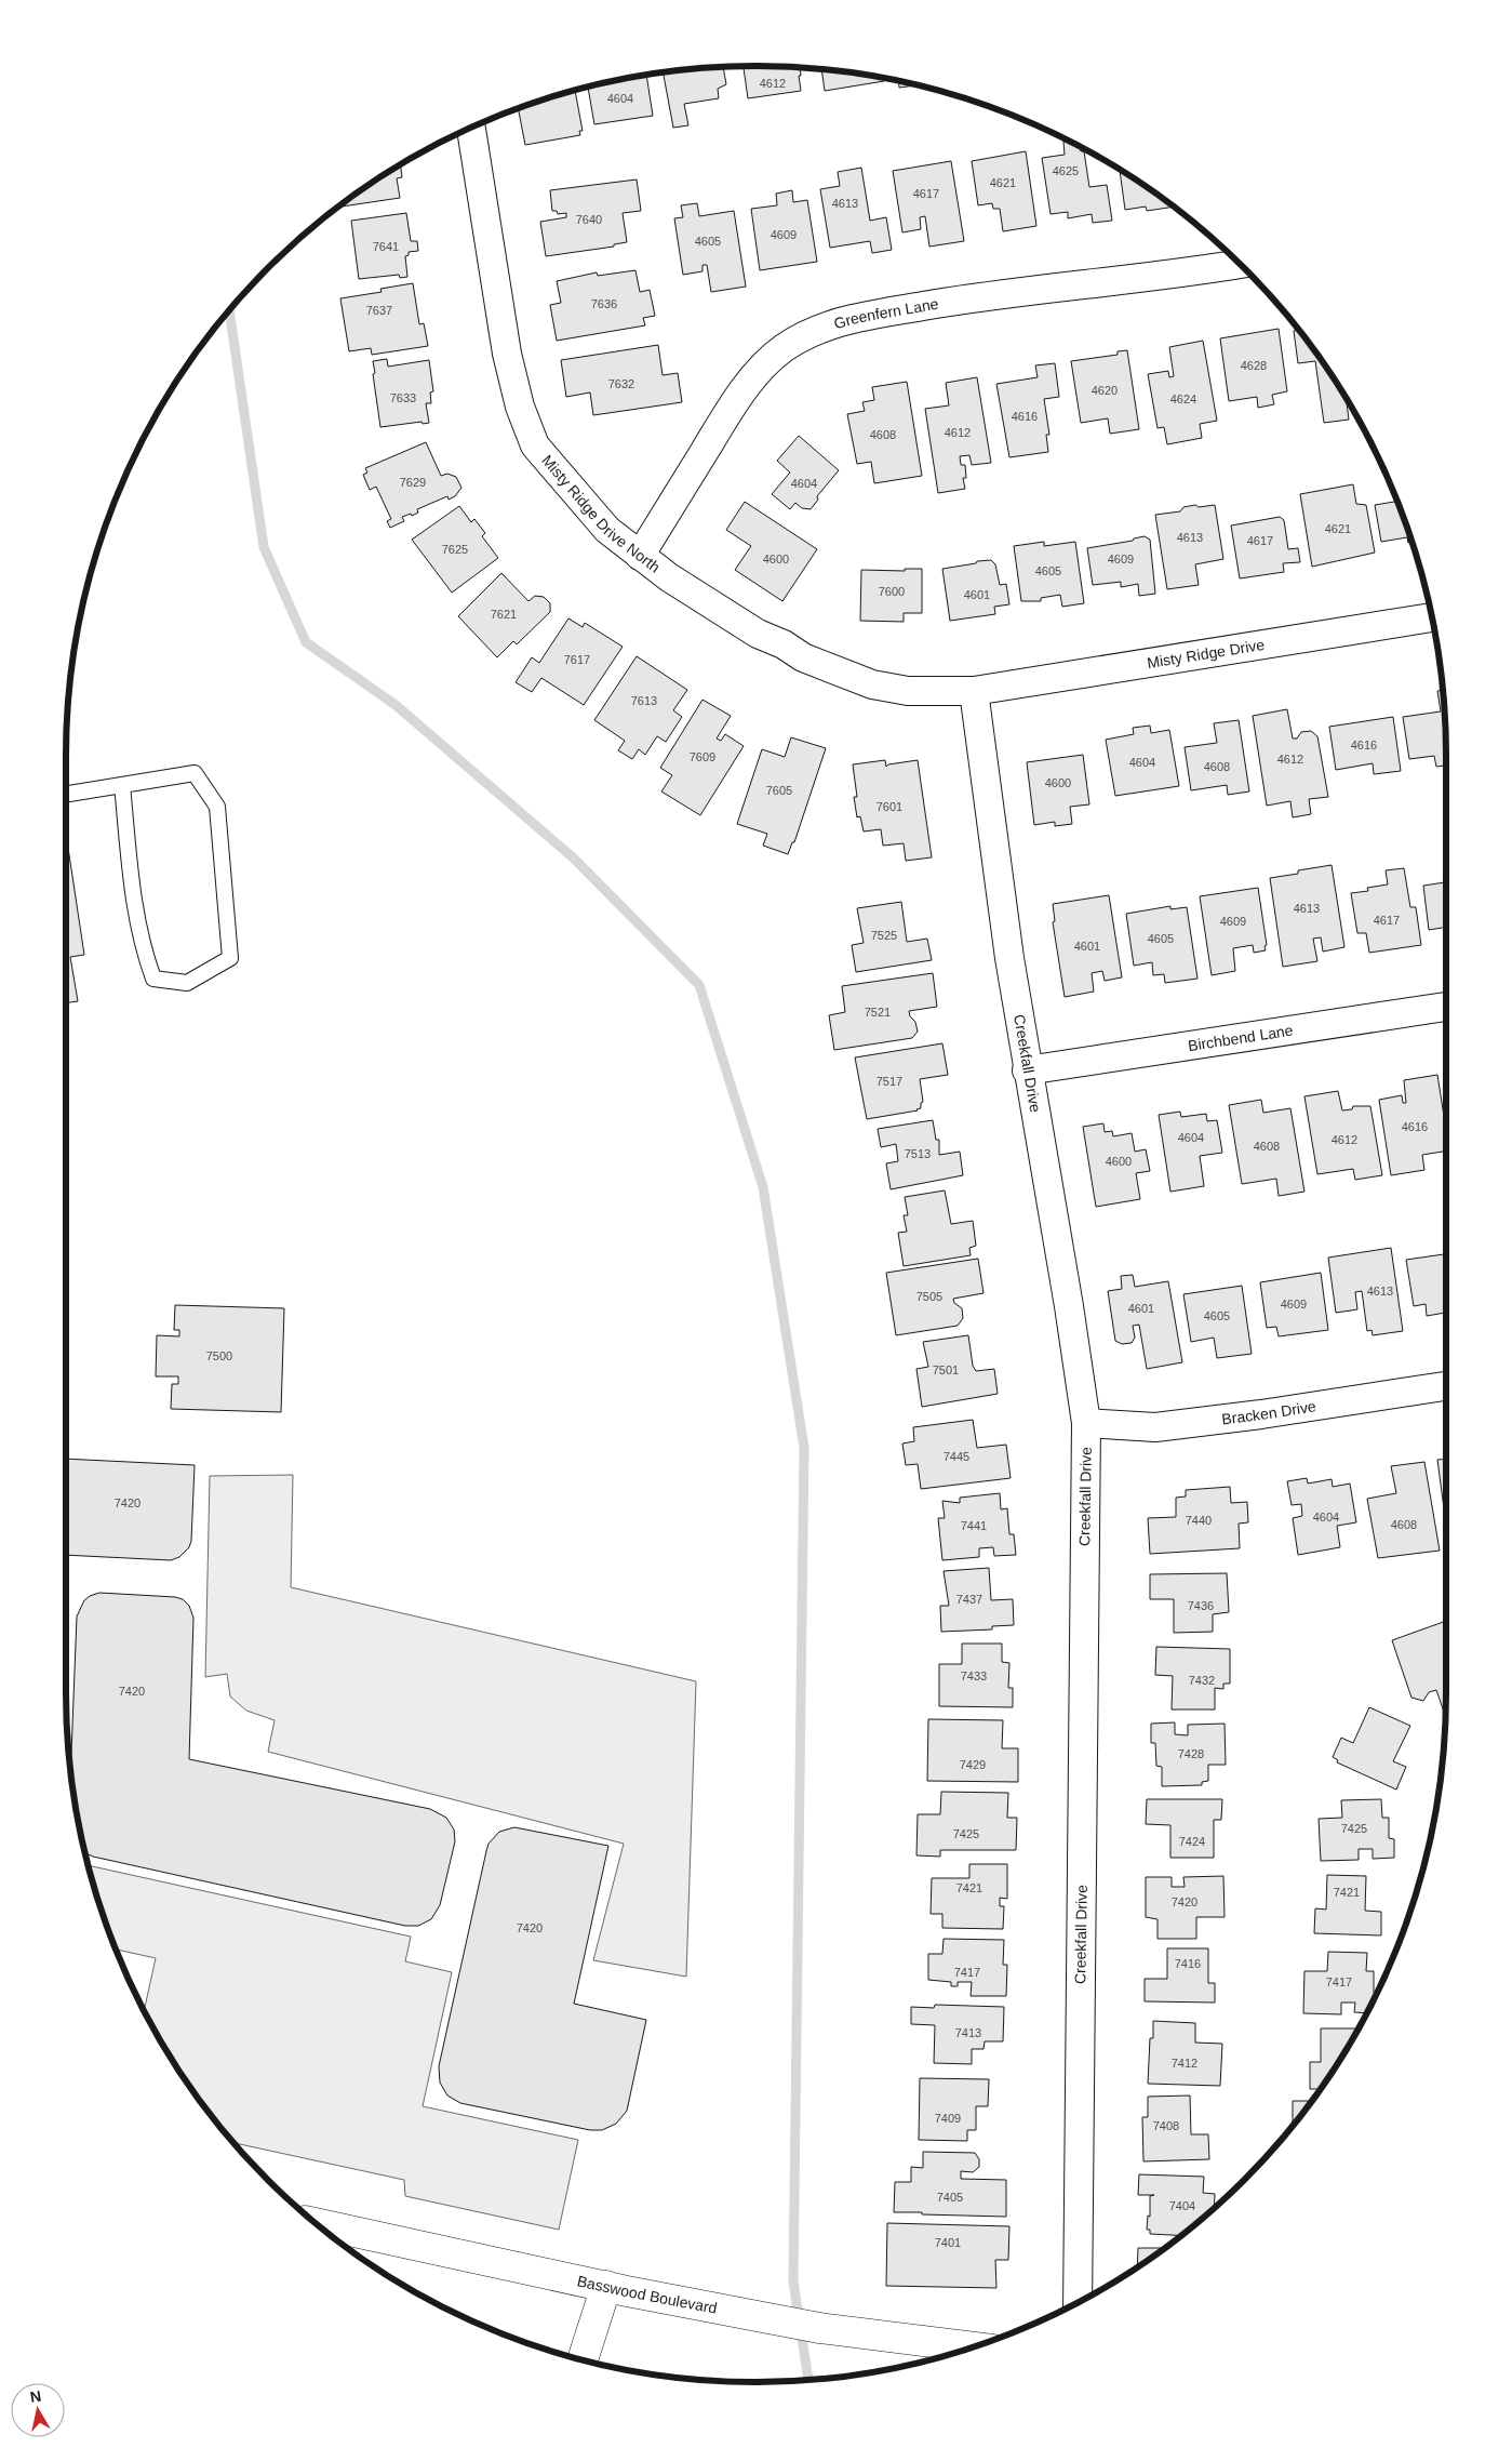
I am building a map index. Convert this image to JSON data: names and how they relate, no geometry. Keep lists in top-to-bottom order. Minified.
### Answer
{"streets":{"main road":["Basswood Boulevard"],"street":["Greenfern Lane","Misty Ridge Drive North","Misty Ridge Drive","Birchbend Lane","Creekfall Drive","Bracken Drive"]},"crossings":[["Greenfern Lane","Misty Ridge Drive North"],["Misty Ridge Drive North","Misty Ridge Drive"],["Misty Ridge Drive North","Creekfall Drive"],["Misty Ridge Drive","Creekfall Drive"],["Birchbend Lane","Creekfall Drive"],["Creekfall Drive","Bracken Drive"]],"house_numbers":["4612","4604","4625","4621","4617","4613","7640","4609","4605","7641","7636","7637","4628","7632","4620","7633","4624","4616","4612","4608","7629","4604","4621","4613","4617","7625","4600","4609","4605","7600","4601","7621","7617","7613","4616","7609","4612","4604","4608","4600","7605","7601","4613","4617","4609","7525","4605","4601","7521","7517","4616","4604","4612","4608","7513","4600","4613","7505","4609","4601","4605","7500","7501","7445","7420","4604","7440","4608","7441","7437","7436","7433","7432","7420","7428","7429","7425","7425","7424","7421","7421","7420","7420","7416","7417","7417","7413","7412","7409","7408","7405","7404","7401"],"north":"top"}
